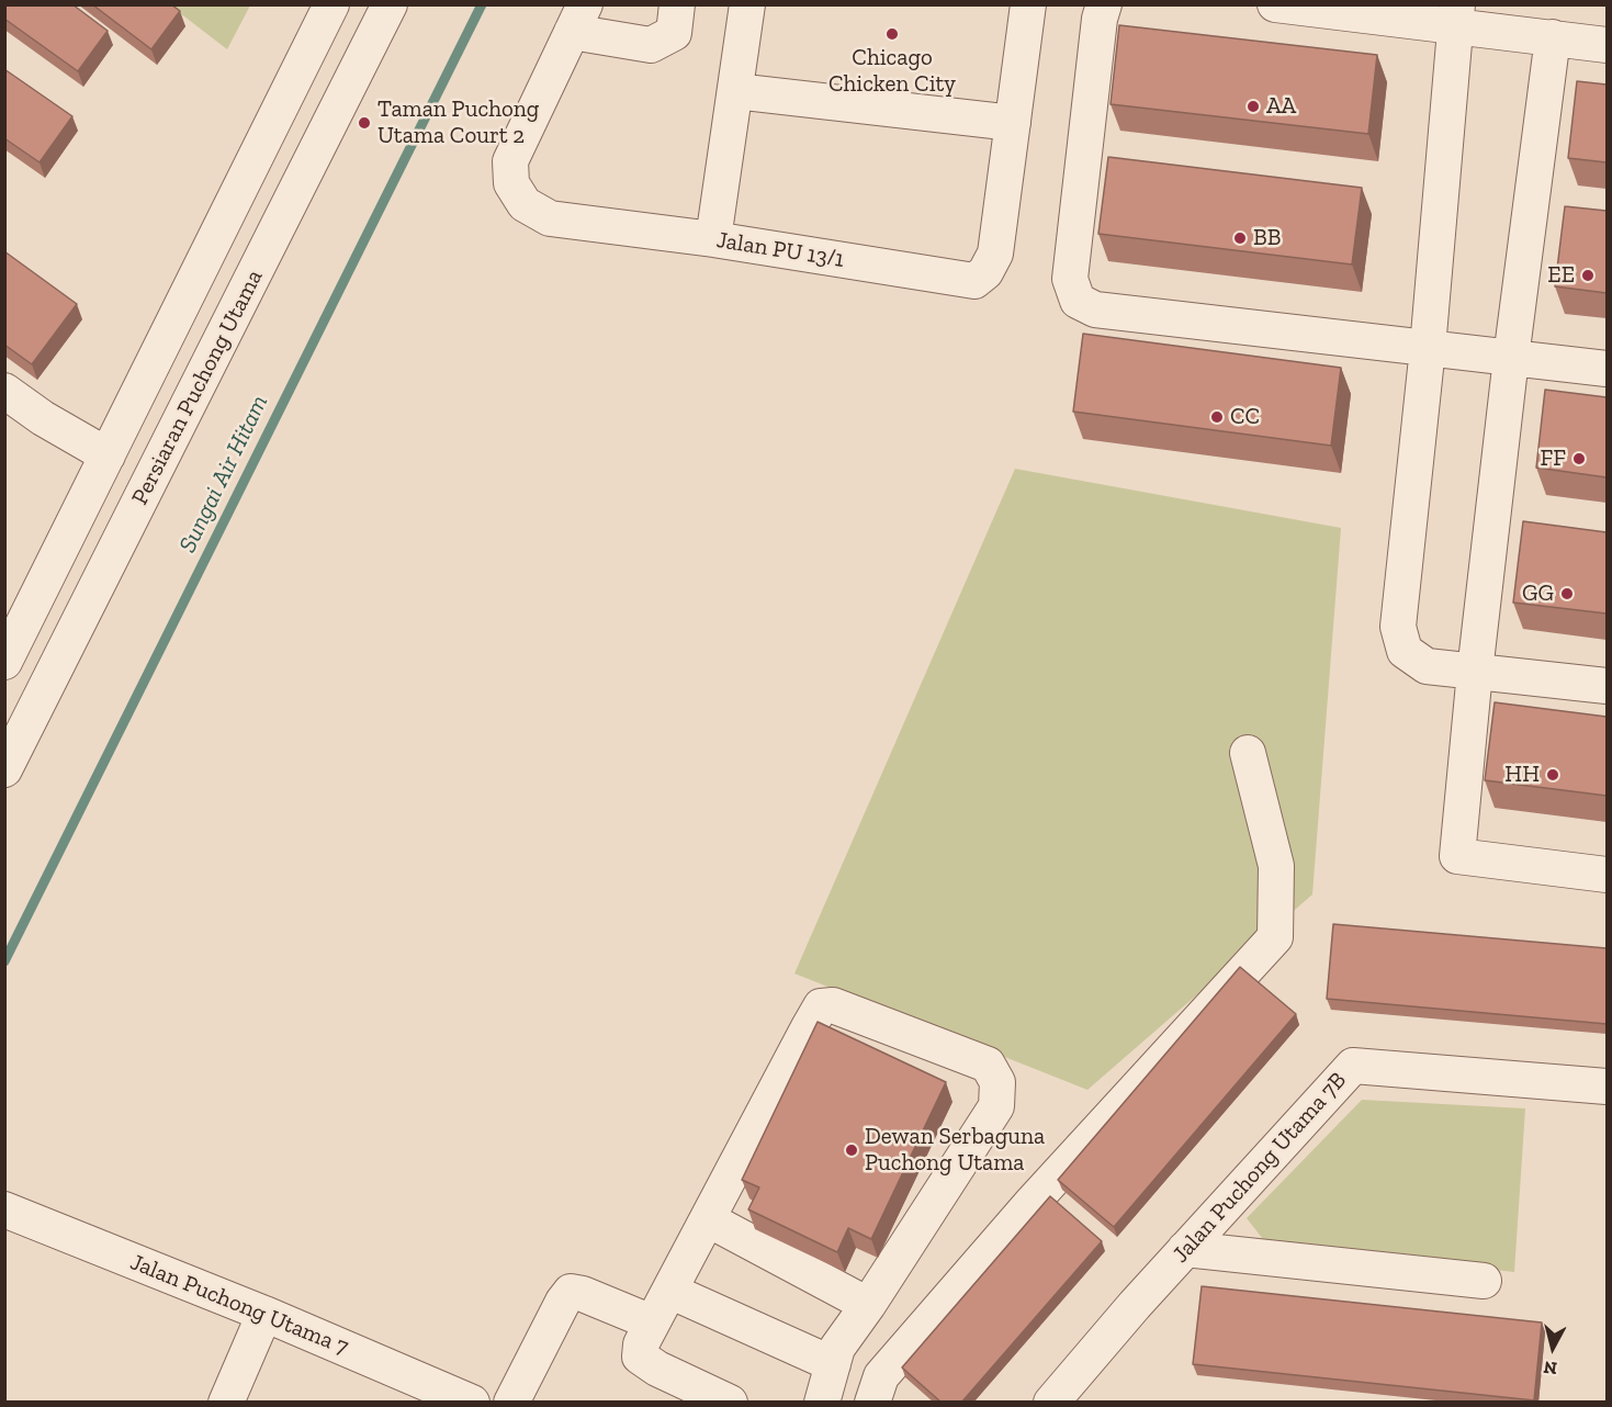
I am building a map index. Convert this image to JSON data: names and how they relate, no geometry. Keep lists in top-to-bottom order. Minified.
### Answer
{"streets":{"street":["Jalan PU 13/1","Persiaran Puchong Utama","Jalan Puchong Utama 7B","Jalan Puchong Utama 7"]},"water":["Sungai Air Hitam"],"places":["Chicago Chicken City","AA","Taman Puchong Utama Court 2","BB","EE","CC","FF","GG","HH","Dewan Serbaguna Puchong Utama"],"north":"bottom"}
